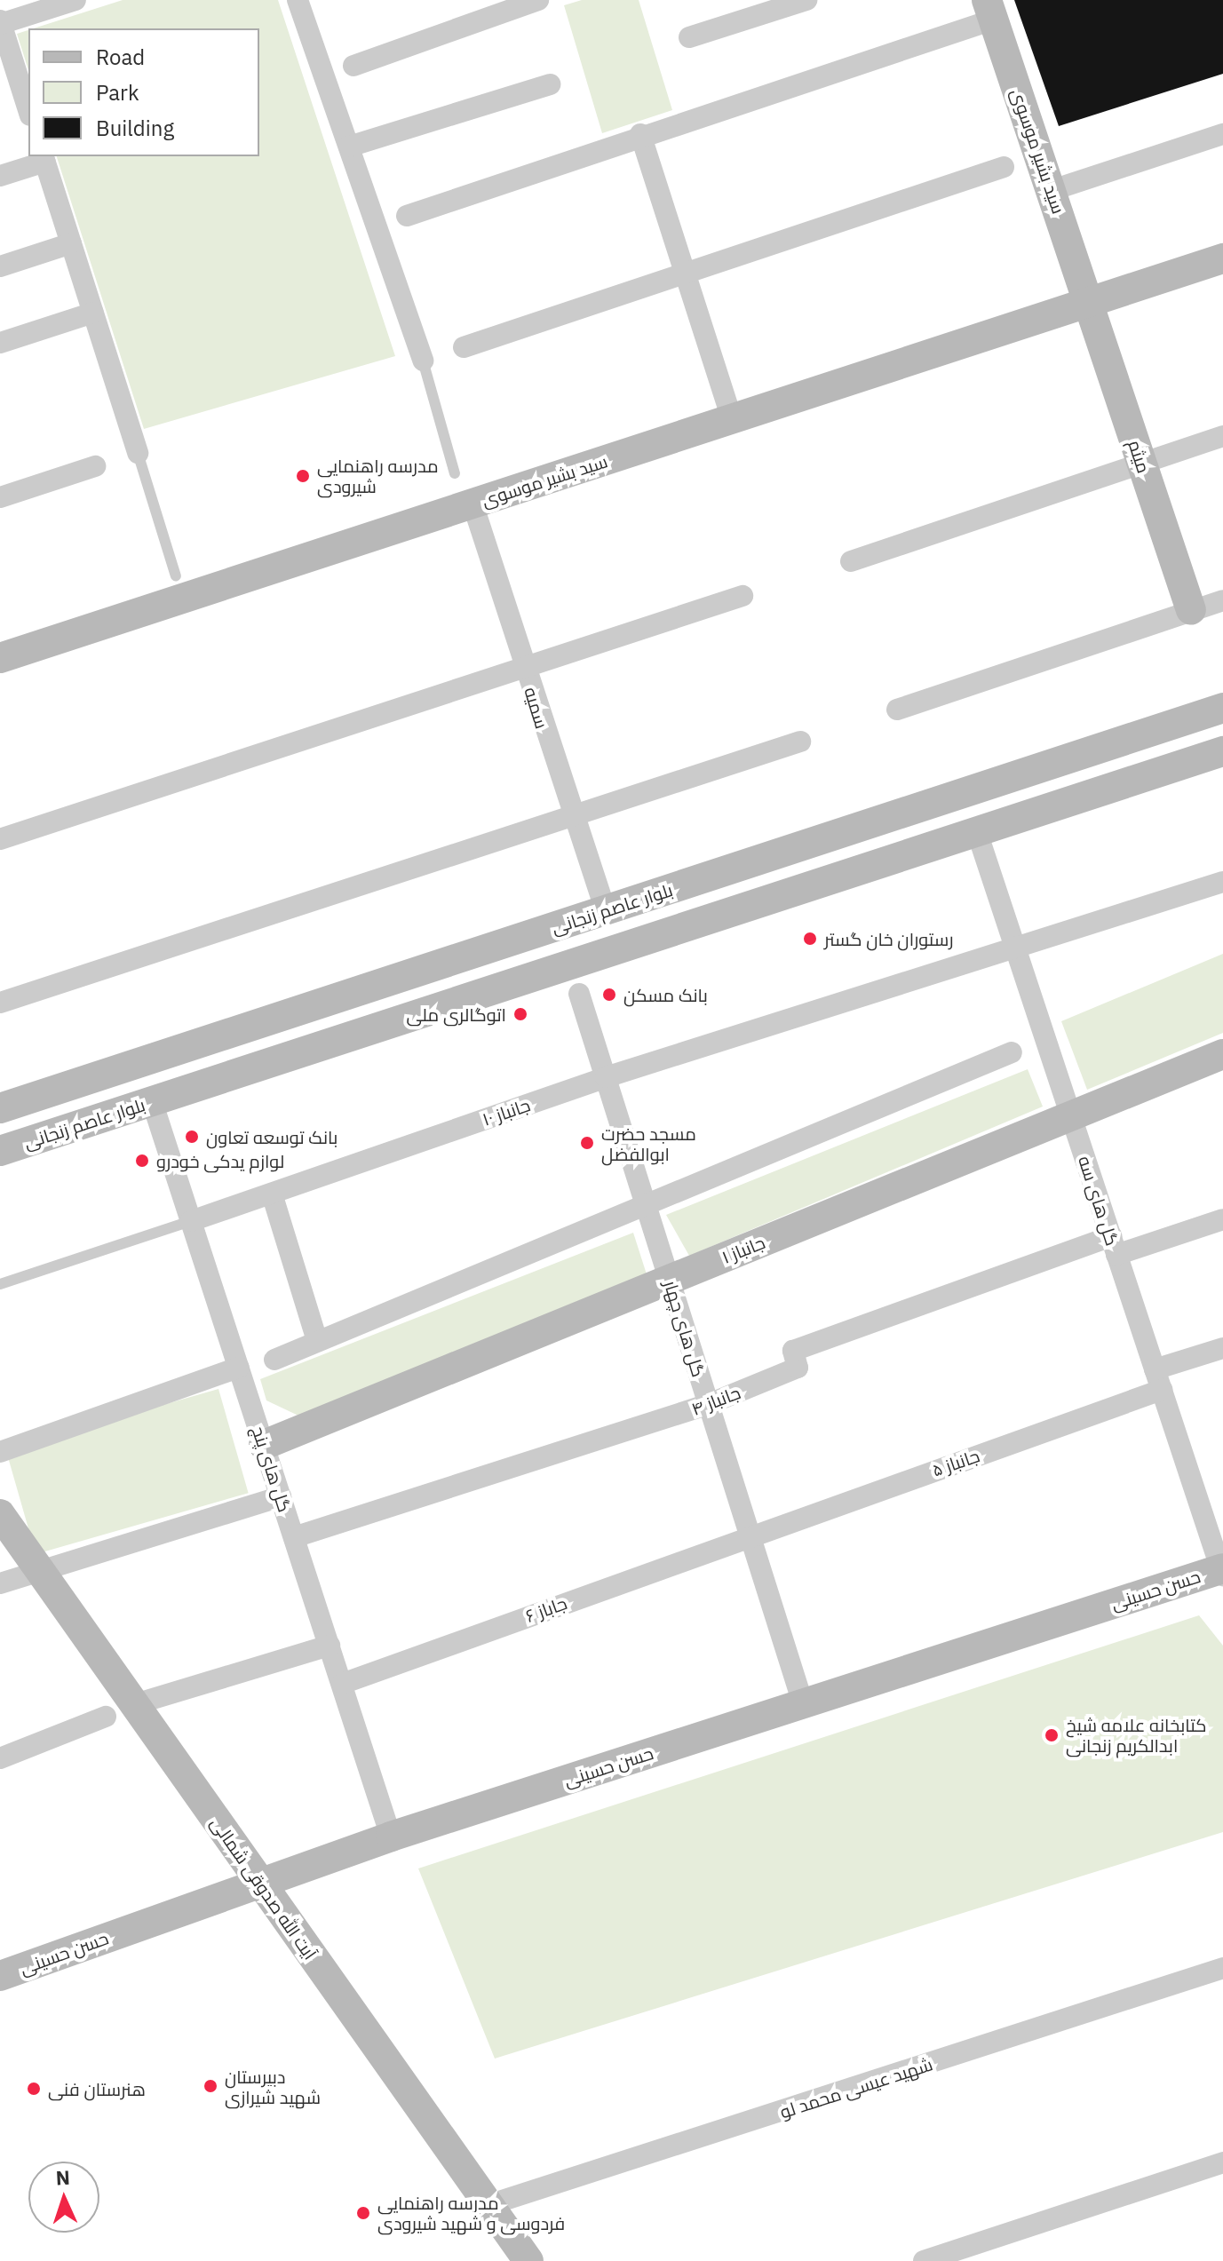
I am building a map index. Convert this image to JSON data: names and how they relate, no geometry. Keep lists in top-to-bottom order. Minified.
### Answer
{"streets":{"street":["سید بشیر موسوی","میثم","سمیه","بلوار عاصم زنجانی","جانباز ۱۰","گل های سه","جانباز ۱","گل های چهار","جانباز ۴","جانباز ۵","گل های پنج","حسن حسینی","جاباز ۶","آیت الله صدوقی شمالی","شهید عیسی محمد لو"]},"crossings":[["سید بشیر موسوی","میثم"],["سید بشیر موسوی","سمیه"],["سمیه","بلوار عاصم زنجانی"],["بلوار عاصم زنجانی","گل های سه"],["بلوار عاصم زنجانی","گل های پنج"],["جانباز ۱۰","گل های سه"],["جانباز ۱۰","گل های چهار"],["جانباز ۱۰","گل های پنج"],["گل های سه","جانباز ۱"],["گل های سه","جانباز ۴"],["گل های سه","جانباز ۵"],["گل های سه","حسن حسینی"],["جانباز ۱","گل های چهار"],["جانباز ۱","گل های پنج"],["گل های چهار","جانباز ۴"],["گل های چهار","جانباز ۵"],["گل های چهار","حسن حسینی"],["گل های چهار","جاباز ۶"],["جانباز ۴","گل های پنج"],["جانباز ۵","جاباز ۶"],["گل های پنج","حسن حسینی"],["گل های پنج","جاباز ۶"],["حسن حسینی","آیت الله صدوقی شمالی"],["آیت الله صدوقی شمالی","شهید عیسی محمد لو"]],"places":["مدرسه راهنمایی شیرودی","رستوران خان گستر","بانک مسکن","اتوگالری ملی","بانک توسعه تعاون","مسجد حضرت ابوالفضل","لوازم یدکی خودرو","کتابخانه علامه شیخ ابدالکریم زنجانی","دبیرستان شهید شیرازی","هنرستان فنی","مدرسه راهنمایی فردوسی و شهید شیرودی"],"legend":["Road","Park","Building"],"north":"top"}
